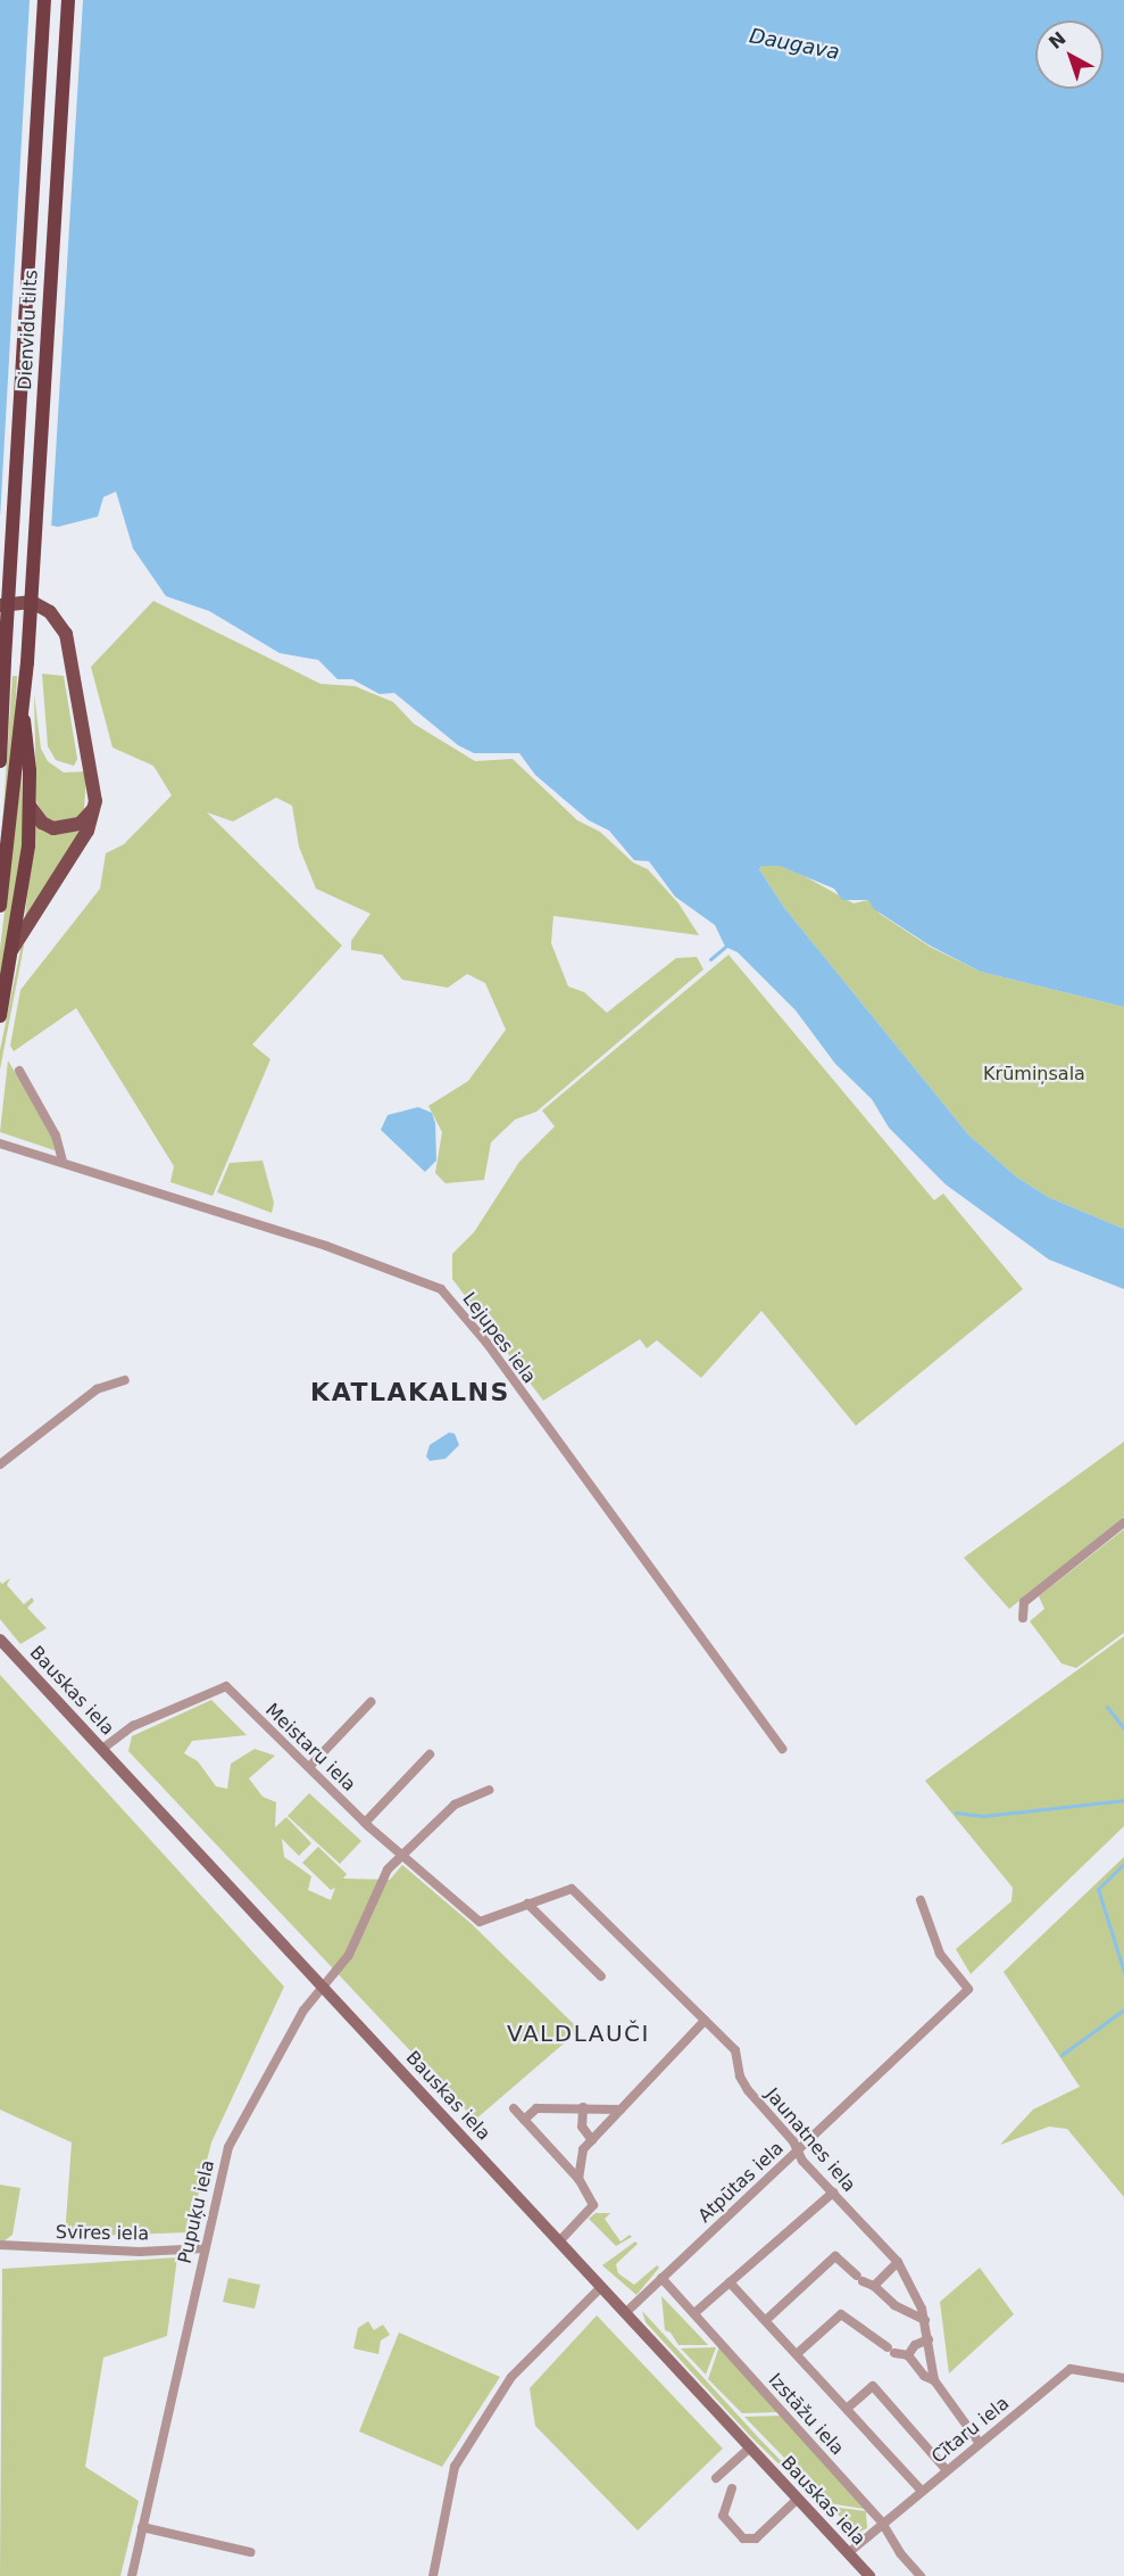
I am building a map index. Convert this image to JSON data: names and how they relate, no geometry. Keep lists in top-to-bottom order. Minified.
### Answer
{"streets":{"highway":["Dienvidu tilts"],"main road":["Bauskas iela"],"street":["Lejupes iela","Meistaru iela","Jaunatnes iela","Atpūtas iela","Pupuķu iela","Svīres iela","Izstāžu iela","Cītaru iela"]},"crossings":[["Bauskas iela","Meistaru iela"],["Bauskas iela","Atpūtas iela"],["Bauskas iela","Pupuķu iela"],["Bauskas iela","Cītaru iela"],["Meistaru iela","Jaunatnes iela"],["Meistaru iela","Pupuķu iela"],["Jaunatnes iela","Atpūtas iela"],["Jaunatnes iela","Cītaru iela"],["Atpūtas iela","Izstāžu iela"],["Pupuķu iela","Svīres iela"],["Izstāžu iela","Cītaru iela"]],"districts":["KATLAKALNS","VALDLAUČI"],"water":["Daugava"],"parks":["Krūmiņsala"],"north":"top left"}
